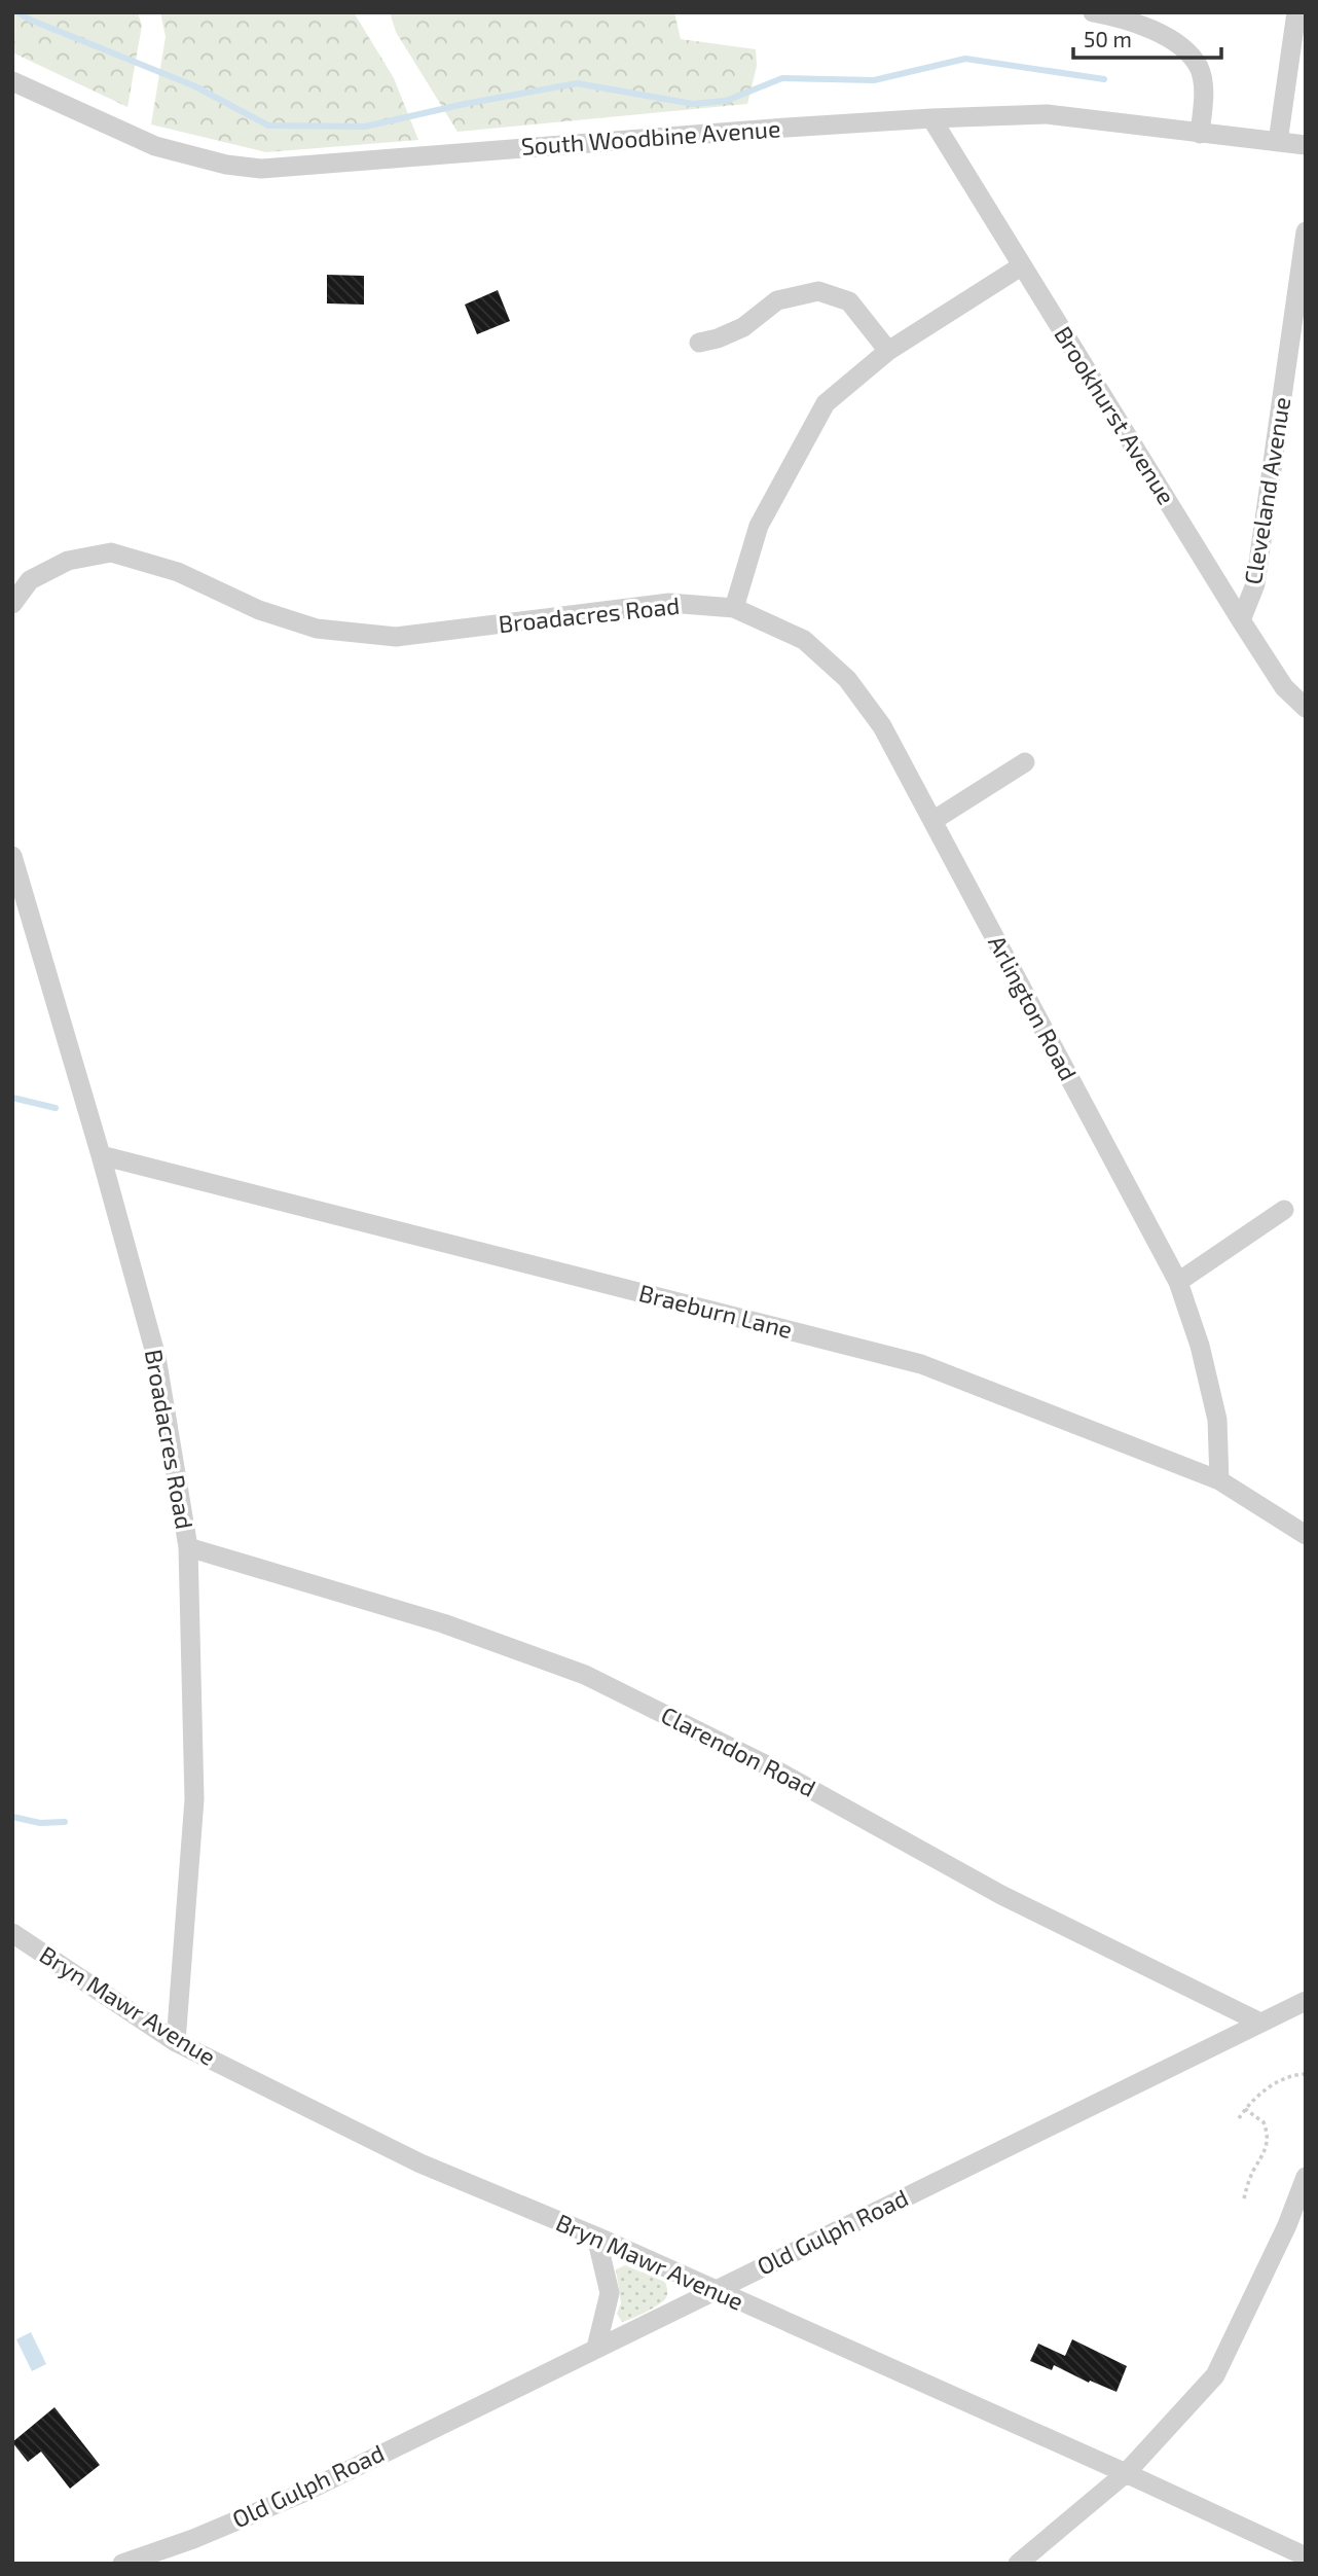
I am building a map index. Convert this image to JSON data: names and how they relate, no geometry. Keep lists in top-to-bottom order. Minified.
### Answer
{"streets":{"street":["South Woodbine Avenue","Brookhurst Avenue","Cleveland Avenue","Broadacres Road","Arlington Road","Braeburn Lane","Clarendon Road","Bryn Mawr Avenue","Old Gulph Road"]},"crossings":[["South Woodbine Avenue","Brookhurst Avenue"],["Brookhurst Avenue","Cleveland Avenue"],["Broadacres Road","Arlington Road"],["Broadacres Road","Braeburn Lane"],["Broadacres Road","Clarendon Road"],["Broadacres Road","Bryn Mawr Avenue"],["Arlington Road","Braeburn Lane"],["Clarendon Road","Old Gulph Road"],["Bryn Mawr Avenue","Old Gulph Road"]],"scale_bar":"50 m"}
